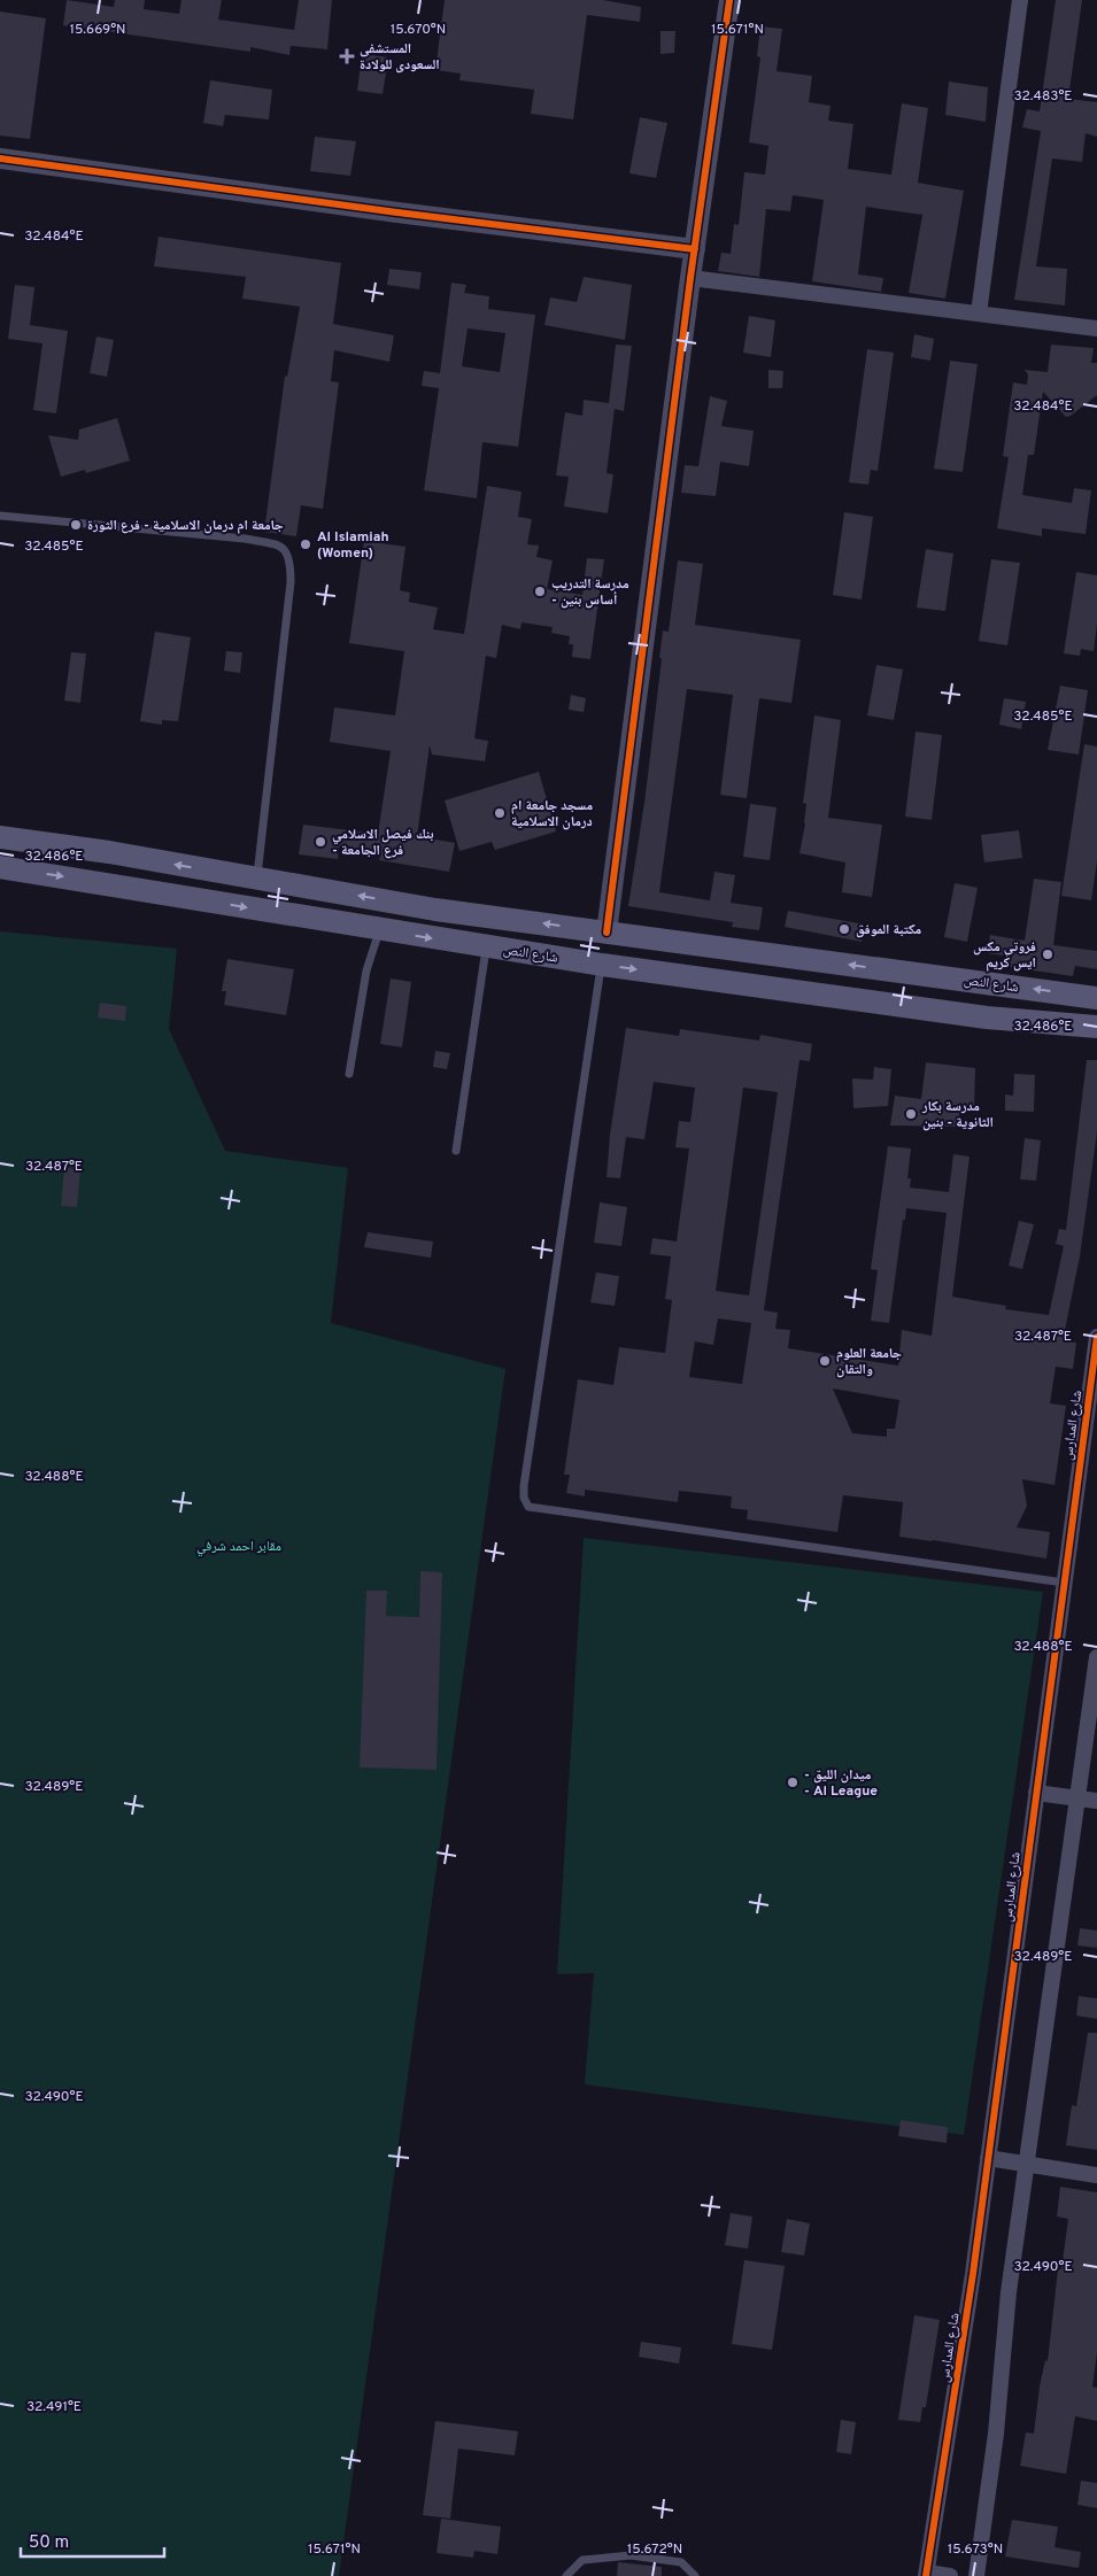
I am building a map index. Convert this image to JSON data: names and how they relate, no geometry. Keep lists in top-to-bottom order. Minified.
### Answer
{"streets":{"main road":["شارع النص"],"street":["شارع المدارس"]},"parks":["مقابر احمد شرفي"],"places":{"health":["المستشفى السعودى للولادة"],"other":["جامعة ام درمان الاسلامية - فرع الثورة","Al Islamiah (Women)","مدرسة التدريب - أساس بنين","مسجد جامعة ام درمان الاسلامية","بنك فيصل الاسلامي - فرع الجامعة","مكتبة الموفق","فروتي مكس ايس كريم","مدرسة بكار الثانوية - بنين","جامعة العلوم والتقان","- ميدان الليق - Al League"]},"scale_bar":"50 m","coordinates":["15.669°N","15.670°N","15.671°N","32.483°E","32.484°E","32.485°E","32.486°E","32.487°E","32.488°E","32.489°E","32.490°E","32.491°E","15.672°N","15.673°N"]}
